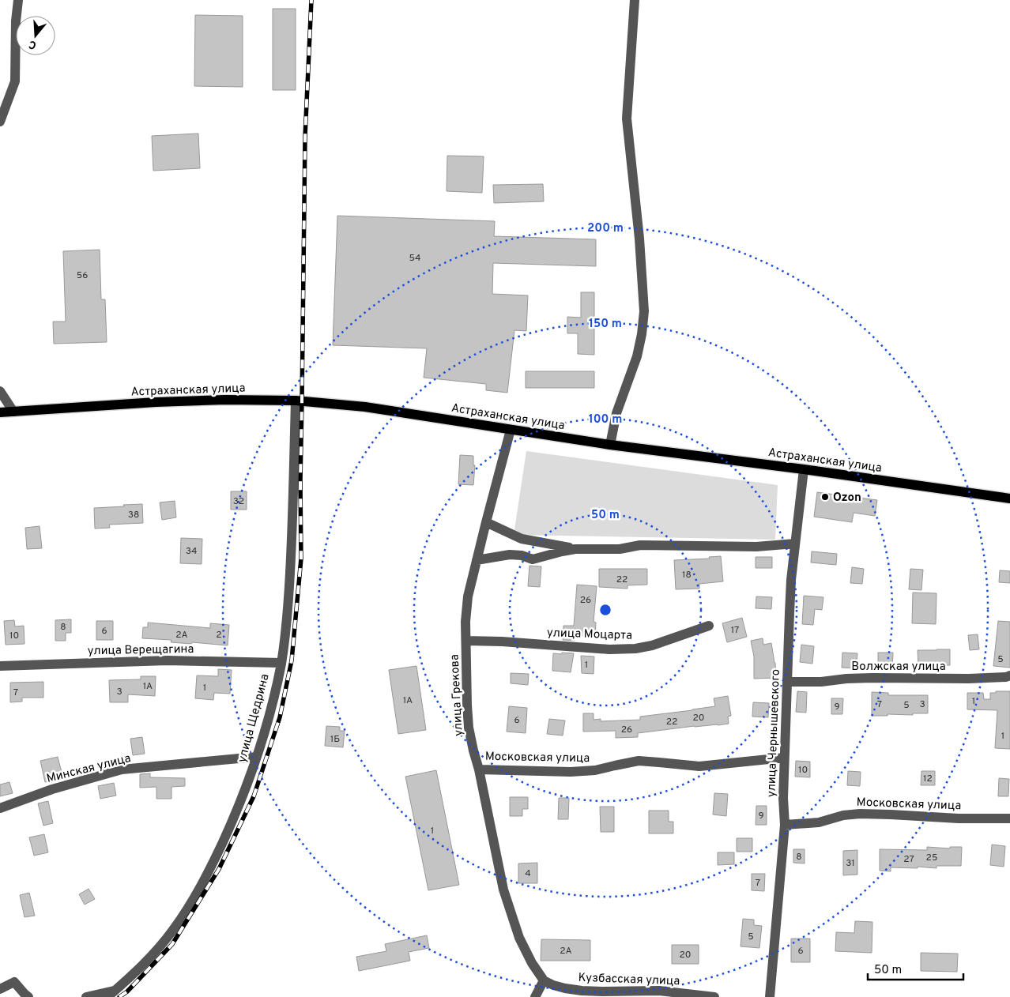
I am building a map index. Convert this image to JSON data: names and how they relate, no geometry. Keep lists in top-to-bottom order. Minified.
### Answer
{"streets":{"main road":["Астраханская улица"],"street":["улица Моцарта","улица Верещагина","Волжская улица","улица Грекова","улица Щедрина","улица Чернышевского","Московская улица","Минская улица","Кузбасская улица"]},"crossings":[["Астраханская улица","улица Грекова"],["Астраханская улица","улица Щедрина"],["Астраханская улица","улица Чернышевского"],["улица Моцарта","улица Грекова"],["улица Верещагина","улица Щедрина"],["Волжская улица","улица Чернышевского"],["улица Грекова","Московская улица"],["улица Грекова","Кузбасская улица"],["улица Щедрина","Минская улица"],["улица Чернышевского","Московская улица"]],"places":["Ozon"],"house_numbers":["54","56","32","38","34","18","22","26","8","17","6","2А","2","10","5","1","1А","1","3","7","1А","1","7","3","5","9","20","6","22","26","1","1Б","10","12","9","1","8","25","27","31","4","7","5","2А","6","20"],"scale_bar":"50 m","north":"bottom","rings":["200 m","150 m","100 m","50 m"]}
